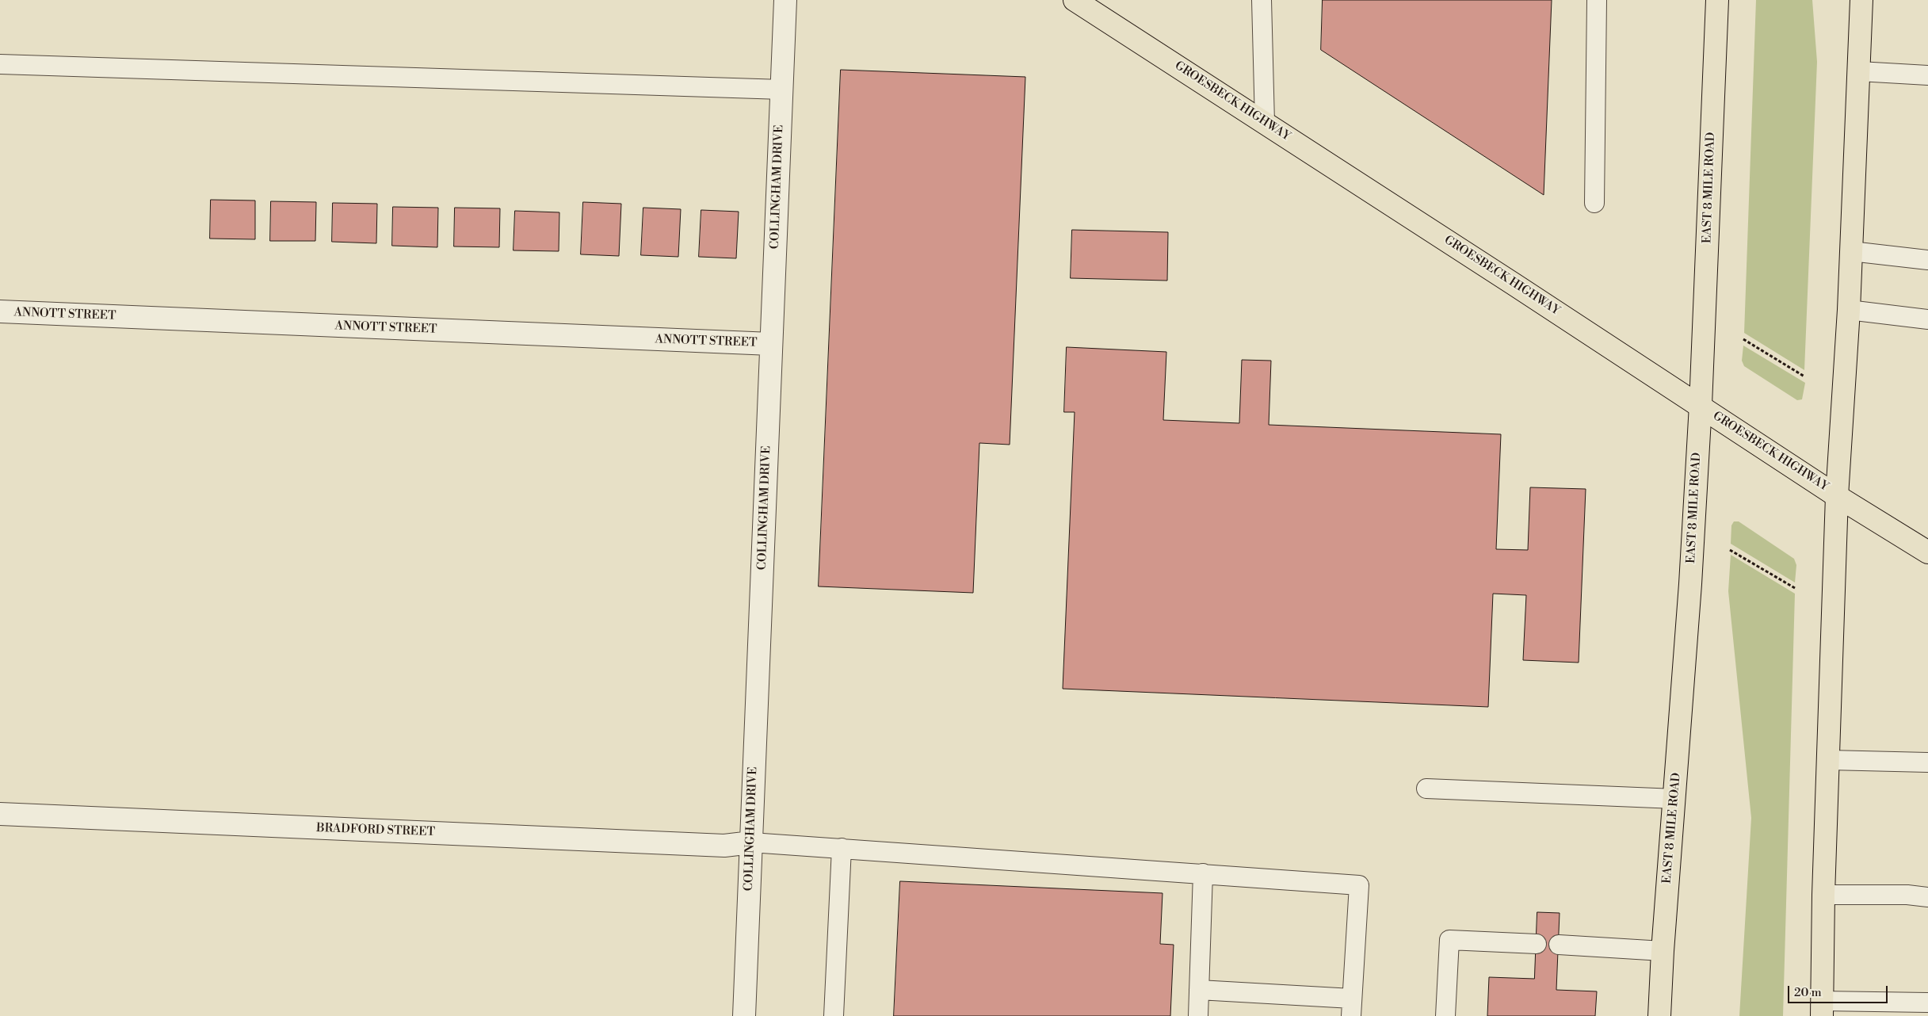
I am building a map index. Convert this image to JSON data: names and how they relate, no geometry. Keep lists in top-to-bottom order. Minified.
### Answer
{"streets":{"main road":["GROESBECK HIGHWAY","EAST 8 MILE ROAD"],"street":["COLLINGHAM DRIVE","ANNOTT STREET","BRADFORD STREET"]},"crossings":[["GROESBECK HIGHWAY","EAST 8 MILE ROAD"],["COLLINGHAM DRIVE","ANNOTT STREET"],["COLLINGHAM DRIVE","BRADFORD STREET"]],"scale_bar":"20 m"}
